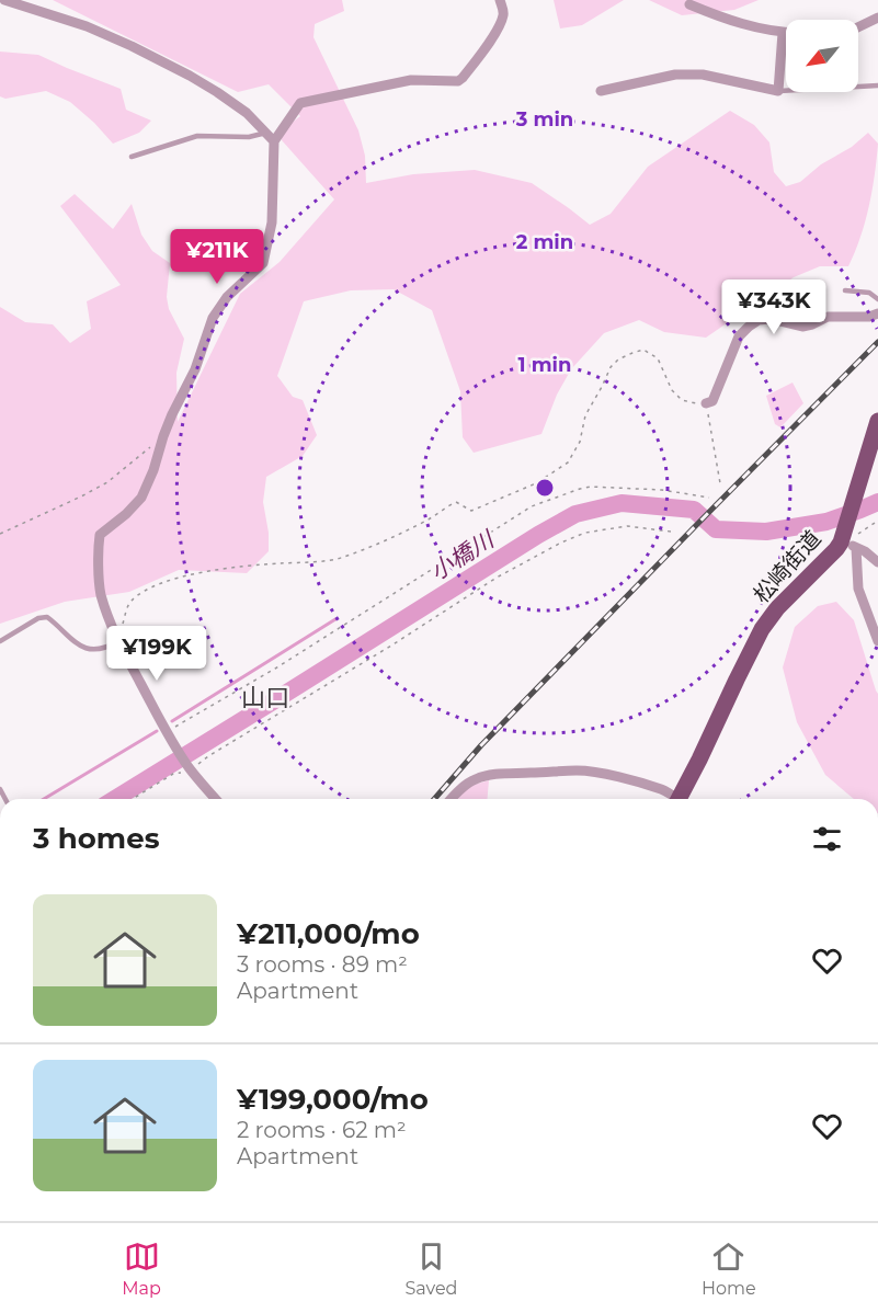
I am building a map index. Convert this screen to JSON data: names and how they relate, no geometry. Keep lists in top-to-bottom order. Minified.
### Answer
{"streets":{"main road":["松崎街道"]},"districts":["山口"],"water":["小橋川"],"north":"bottom left","page":{"price":["¥211K","¥343K","¥199K"],"heading":"3 homes","list":[{"name":"¥211,000/mo","note":"3 rooms · 89 m² · Apartment"},{"name":"¥199,000/mo","note":"2 rooms · 62 m² · Apartment"}],"tabs":["Map","Saved","Home"]},"rings":["3 min","2 min","1 min"]}
